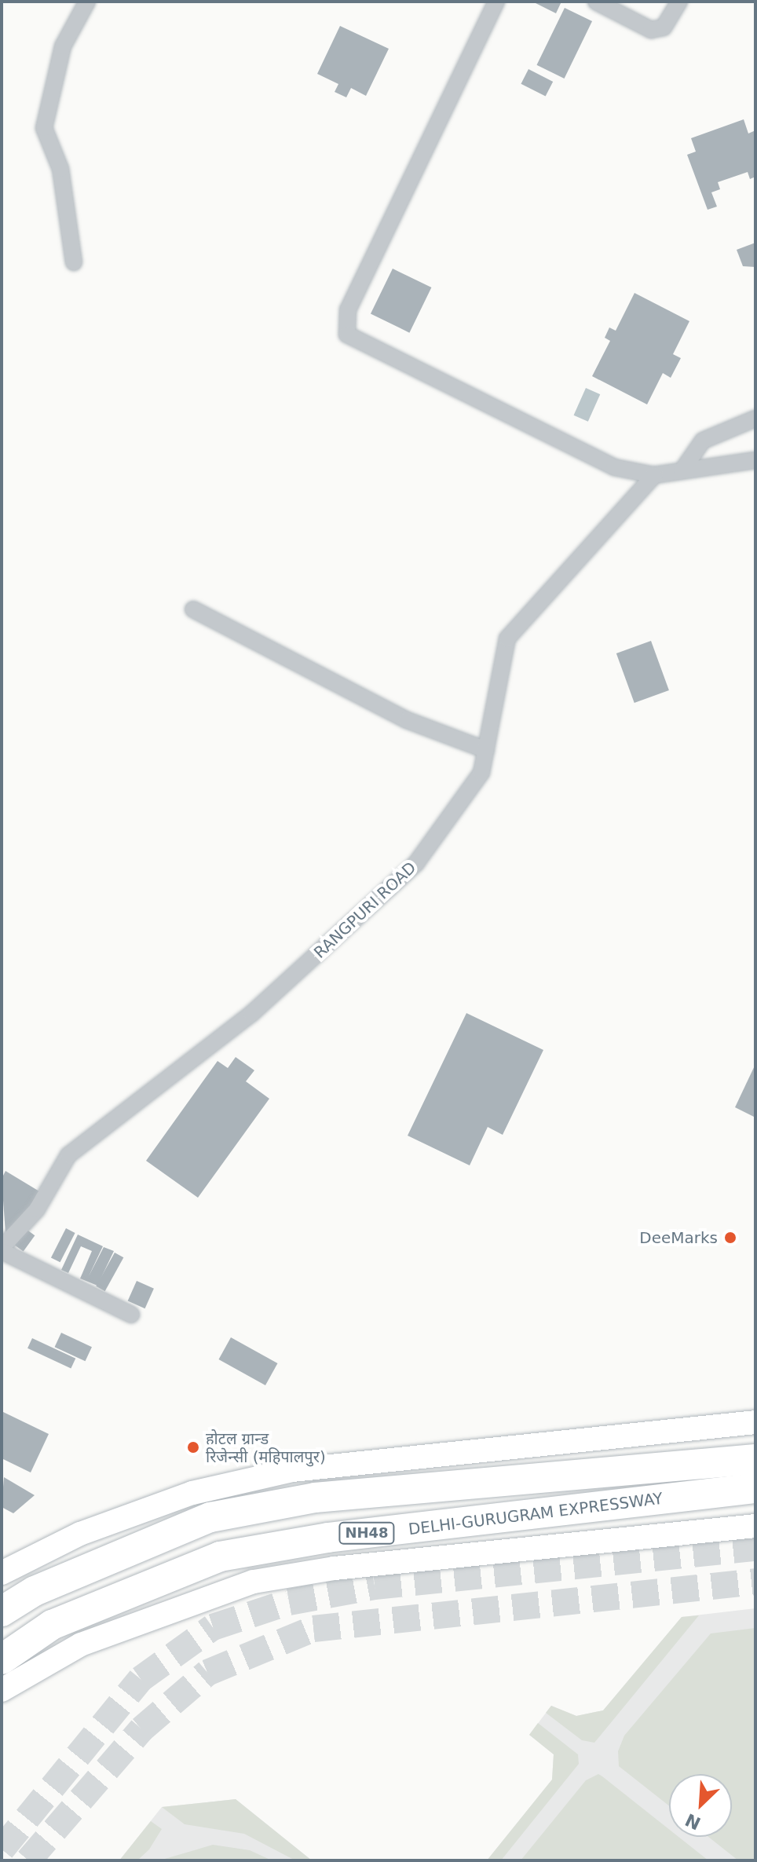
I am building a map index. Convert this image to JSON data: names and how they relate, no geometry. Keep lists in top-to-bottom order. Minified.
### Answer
{"streets":{"highway":["DELHI-GURUGRAM EXPRESSWAY","NH48"],"street":["RANGPURI ROAD"]},"places":["DeeMarks","होटल ग्रान्ड रिजेन्सी (महिपालपुर)"],"north":"bottom left"}
